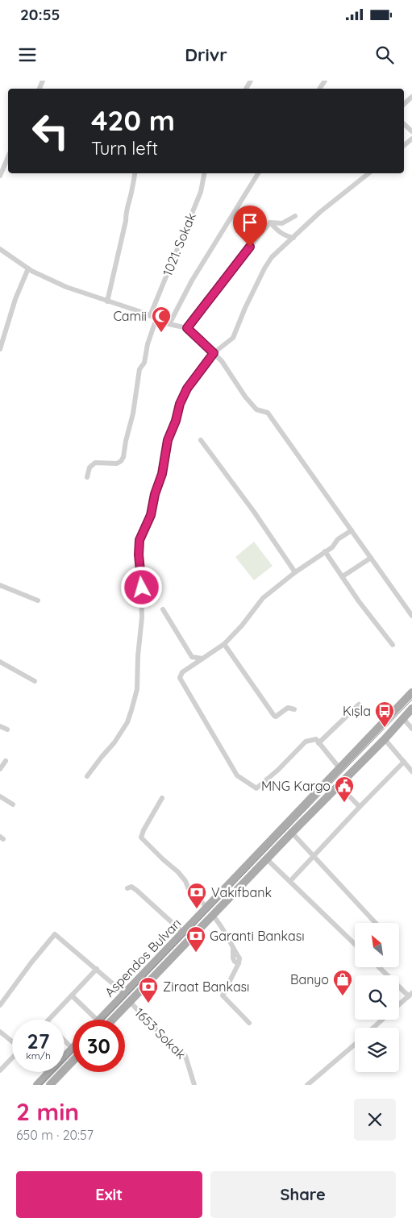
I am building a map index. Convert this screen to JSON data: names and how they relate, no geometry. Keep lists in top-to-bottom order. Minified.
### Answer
{"streets":{"main road":["Aspendos Bulvarı"],"street":["1021. Sokak","1653 Sokak"]},"places":{"mosque":["Camii"],"bus stop":["Kışla"],"public building":["MNG Kargo"],"bank":["Vakıfbank","Garanti Bankası","Ziraat Bankası"],"shop":["Banyo"]},"north":"top left","page":{"status":"20:55","header":"Drivr","turn":["420 m","Turn left"],"speed":"27 km/h","limit":"30","heading":["2 min","650 m · 20:57"],"buttons":["Exit","Share"]}}
